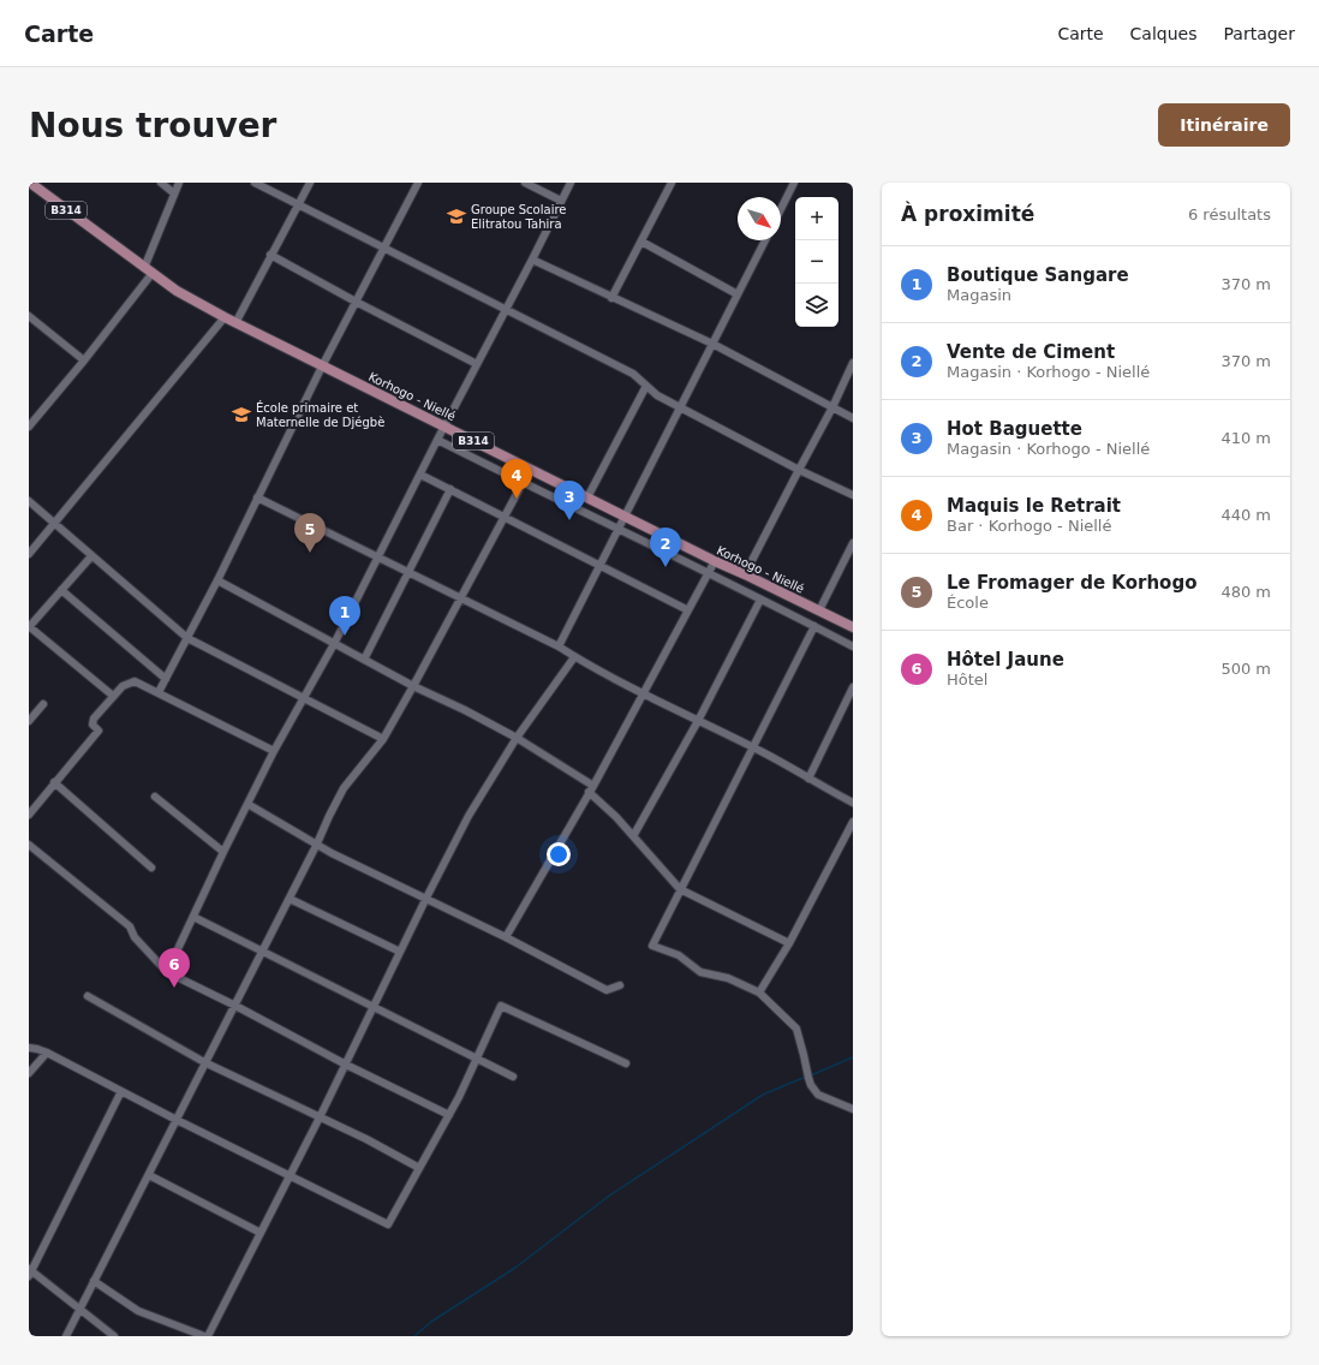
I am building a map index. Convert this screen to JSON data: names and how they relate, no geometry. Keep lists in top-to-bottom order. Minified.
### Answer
{"streets":{"main road":["B314","Korhogo - Niellé"]},"places":{"school or university":["Groupe Scolaire Elitratou Tahira","École primaire et Maternelle de Djégbè"]},"north":"bottom right","page":{"header":"Carte","nav":["Carte","Calques","Partager"],"buttons":"Itinéraire","title":"Nous trouver","heading":["À proximité","6 résultats"],"map_buttons":["+","−"],"list":[{"mark":"1","name":"Boutique Sangare","note":"Magasin","value":"370 m"},{"mark":"2","name":"Vente de Ciment","note":"Magasin · Korhogo - Niellé","value":"370 m"},{"mark":"3","name":"Hot Baguette","note":"Magasin · Korhogo - Niellé","value":"410 m"},{"mark":"4","name":"Maquis le Retrait","note":"Bar · Korhogo - Niellé","value":"440 m"},{"mark":"5","name":"Le Fromager de Korhogo","note":"École","value":"480 m"},{"mark":"6","name":"Hôtel Jaune","note":"Hôtel","value":"500 m"}],"pins":["4","3","5","2","1","6"]}}
